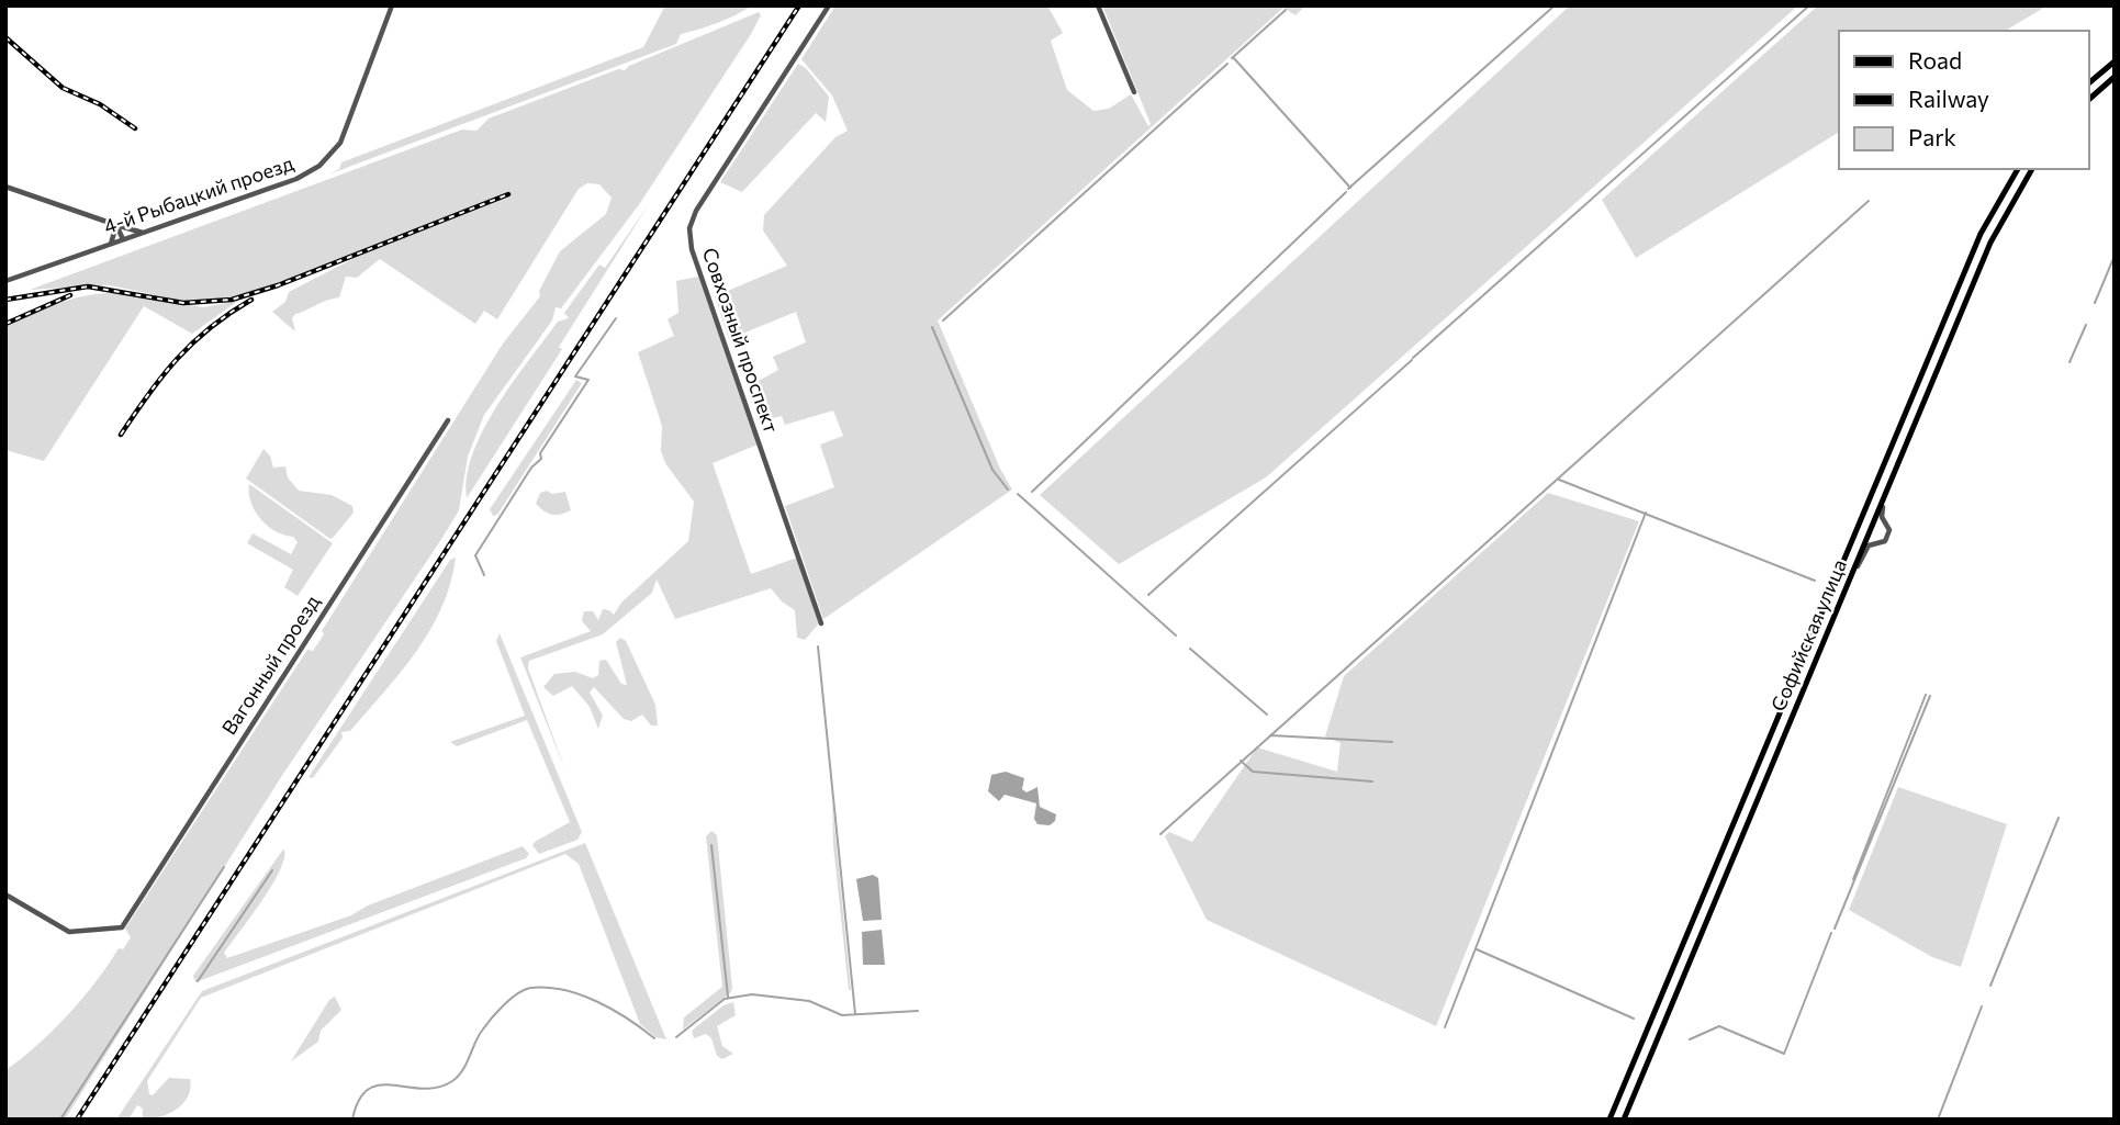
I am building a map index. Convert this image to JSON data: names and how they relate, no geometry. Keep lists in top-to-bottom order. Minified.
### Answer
{"streets":{"main road":["Софийская улица"],"street":["4-й Рыбацкий проезд","Совхозный проспект","Вагонный проезд"]},"legend":["Road","Railway","Park"]}
